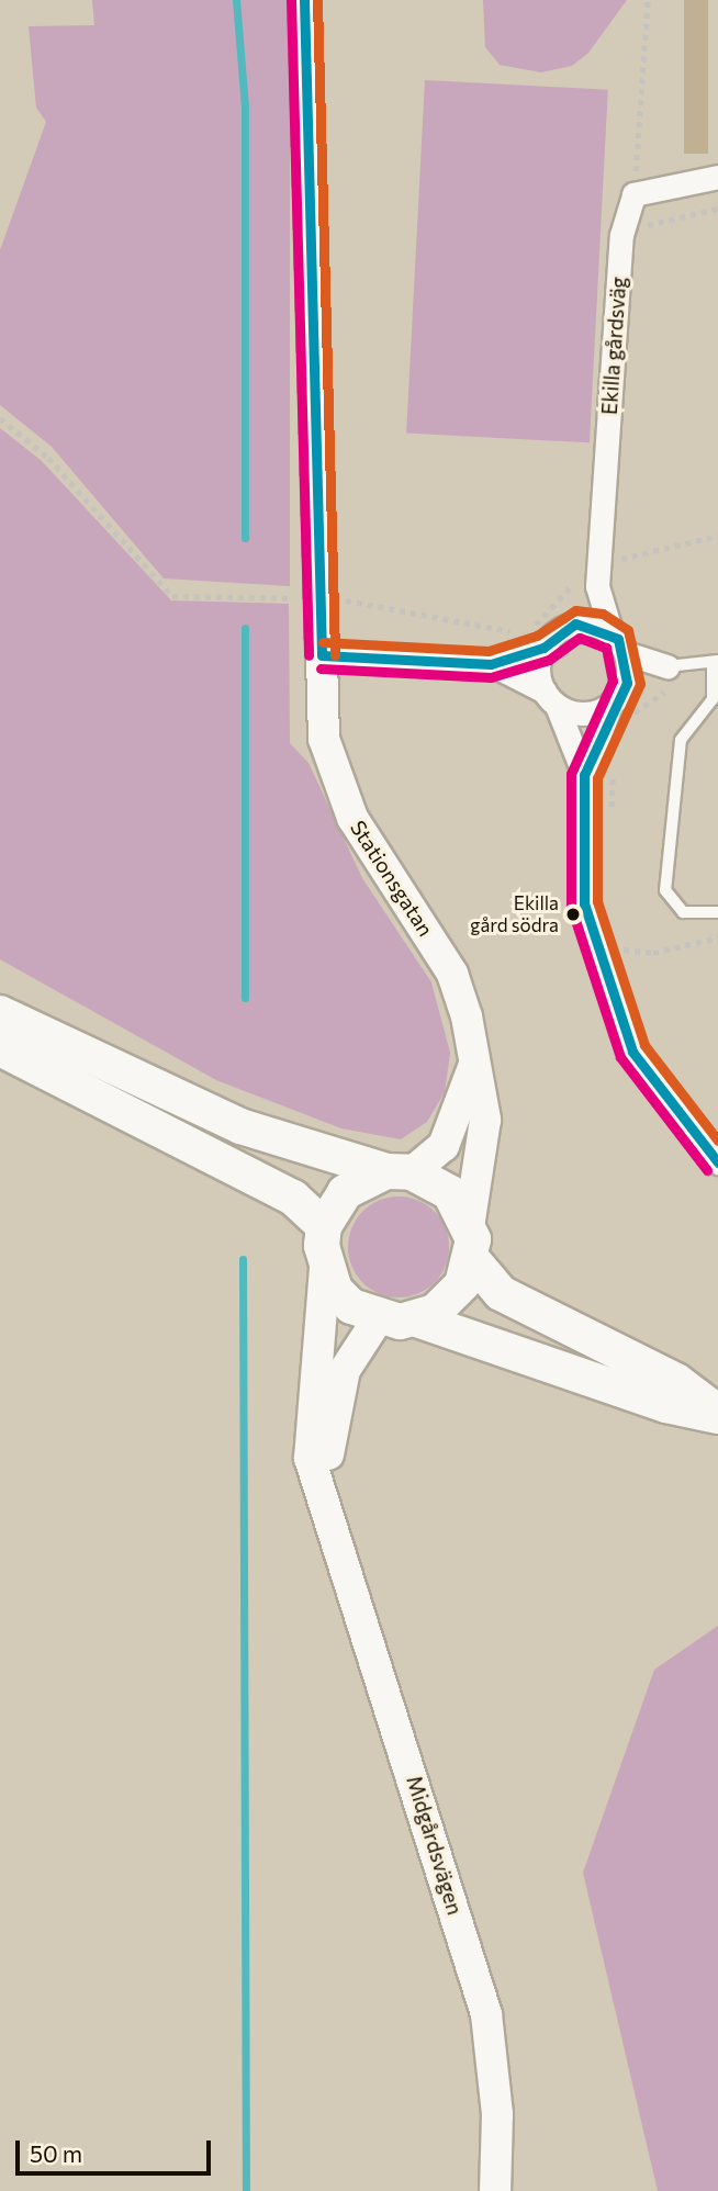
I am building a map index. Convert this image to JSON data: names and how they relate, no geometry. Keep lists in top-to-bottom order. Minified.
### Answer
{"streets":{"street":["Ekilla gårdsväg","Stationsgatan","Midgårdsvägen"]},"crossings":[["Stationsgatan","Midgårdsvägen"]],"places":["Ekilla gård södra"],"scale_bar":"50 m"}
